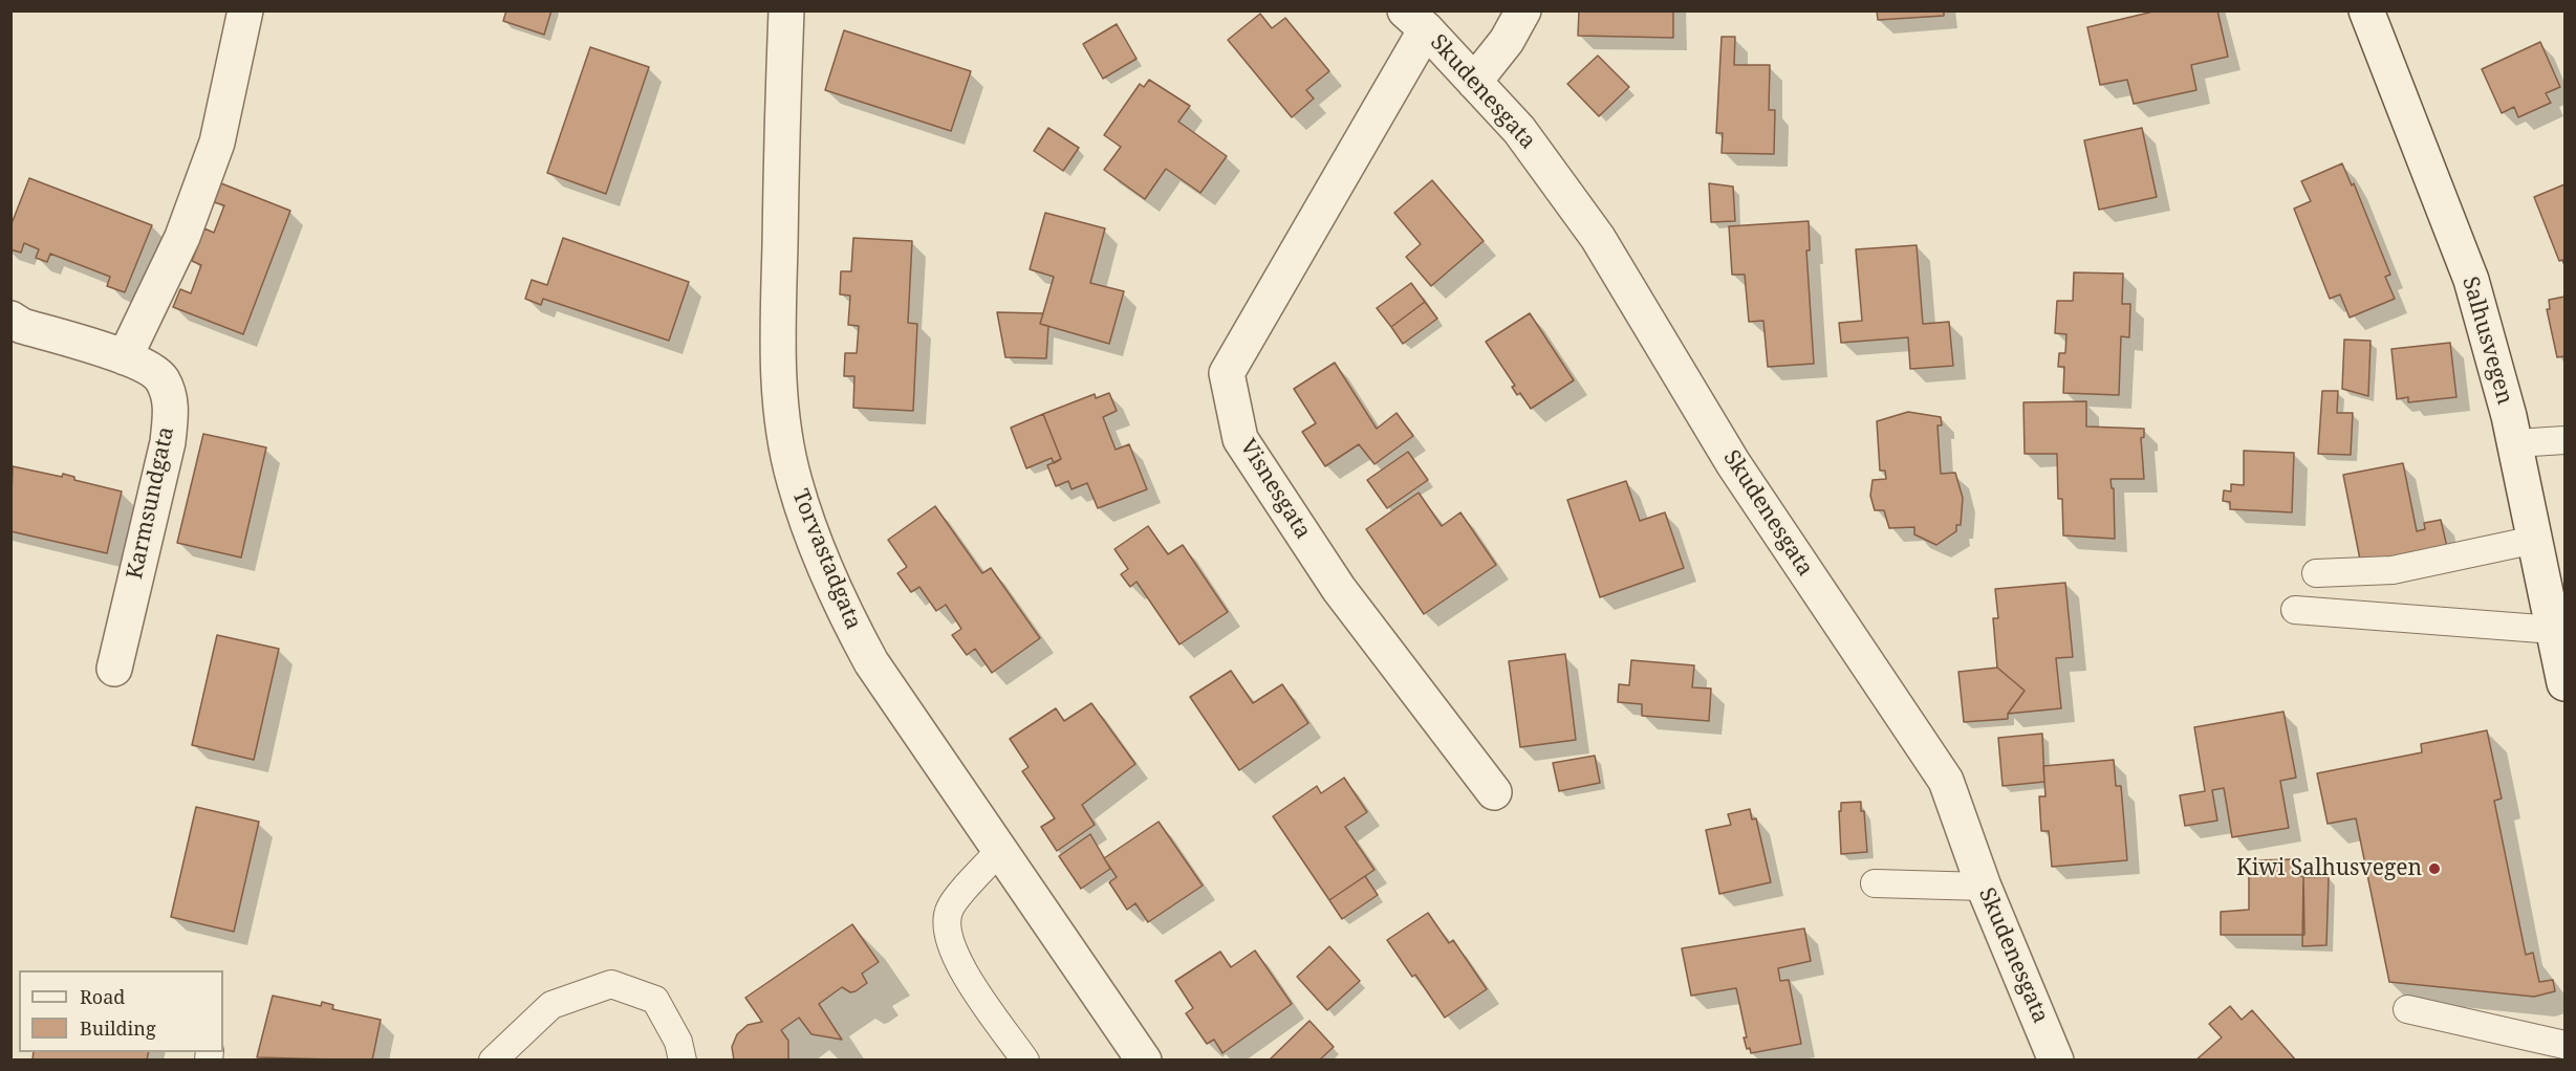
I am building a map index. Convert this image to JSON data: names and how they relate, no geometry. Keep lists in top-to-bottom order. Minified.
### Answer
{"streets":{"street":["Skudenesgata","Salhusvegen","Visnesgata","Karmsundgata","Torvastadgata"]},"crossings":[["Skudenesgata","Visnesgata"]],"places":["Kiwi Salhusvegen"],"legend":["Road","Building"]}
